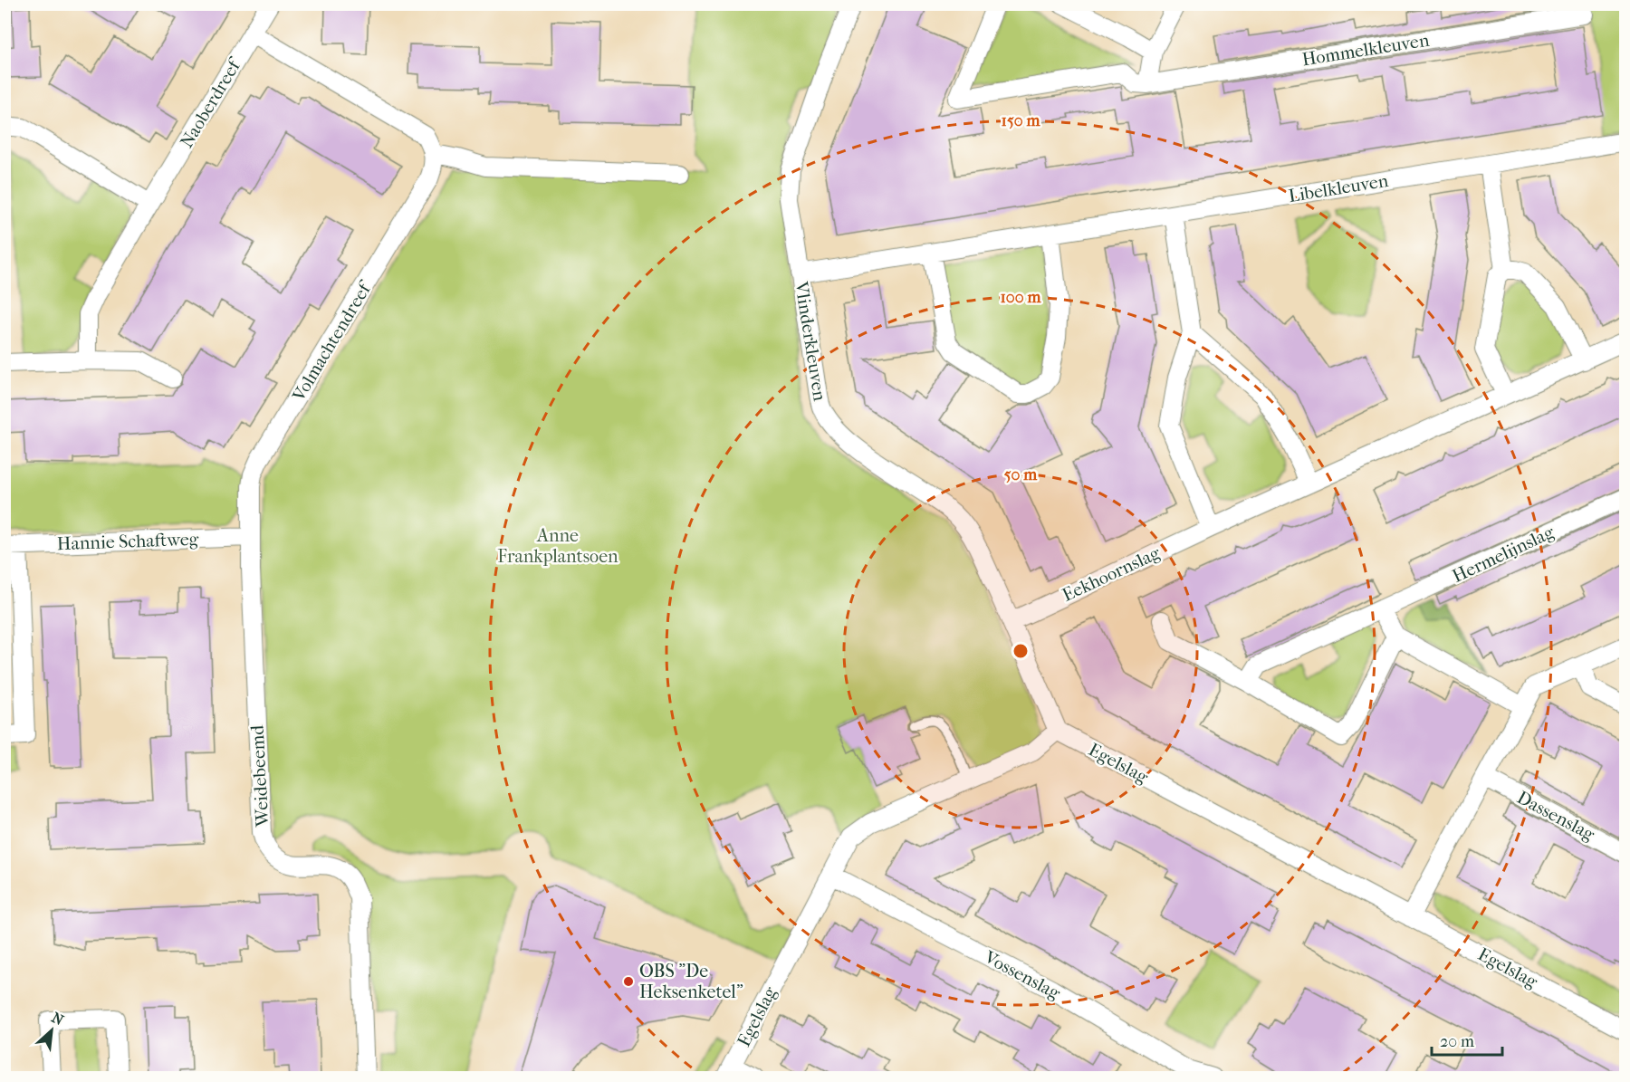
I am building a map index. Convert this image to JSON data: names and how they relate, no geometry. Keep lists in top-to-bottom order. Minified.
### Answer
{"streets":{"street":["Hommelkleuven","Naoberdreef","Libelkleuven","Vlinderkleuven","Volmachtendreef","Hannie Schaftweg","Hermelijnslag","Eekhoornslag","Egelslag","Weidebeemd","Dassenslag","Vossenslag"]},"crossings":[["Libelkleuven","Vlinderkleuven"],["Vlinderkleuven","Eekhoornslag"],["Vlinderkleuven","Egelslag"],["Volmachtendreef","Hannie Schaftweg"],["Volmachtendreef","Weidebeemd"],["Hannie Schaftweg","Weidebeemd"],["Egelslag","Vossenslag"]],"parks":["Anne Frankplantsoen"],"places":["OBS \"De Heksenketel\""],"scale_bar":"20 m","north":"top right","rings":["150 m","100 m","50 m"]}
